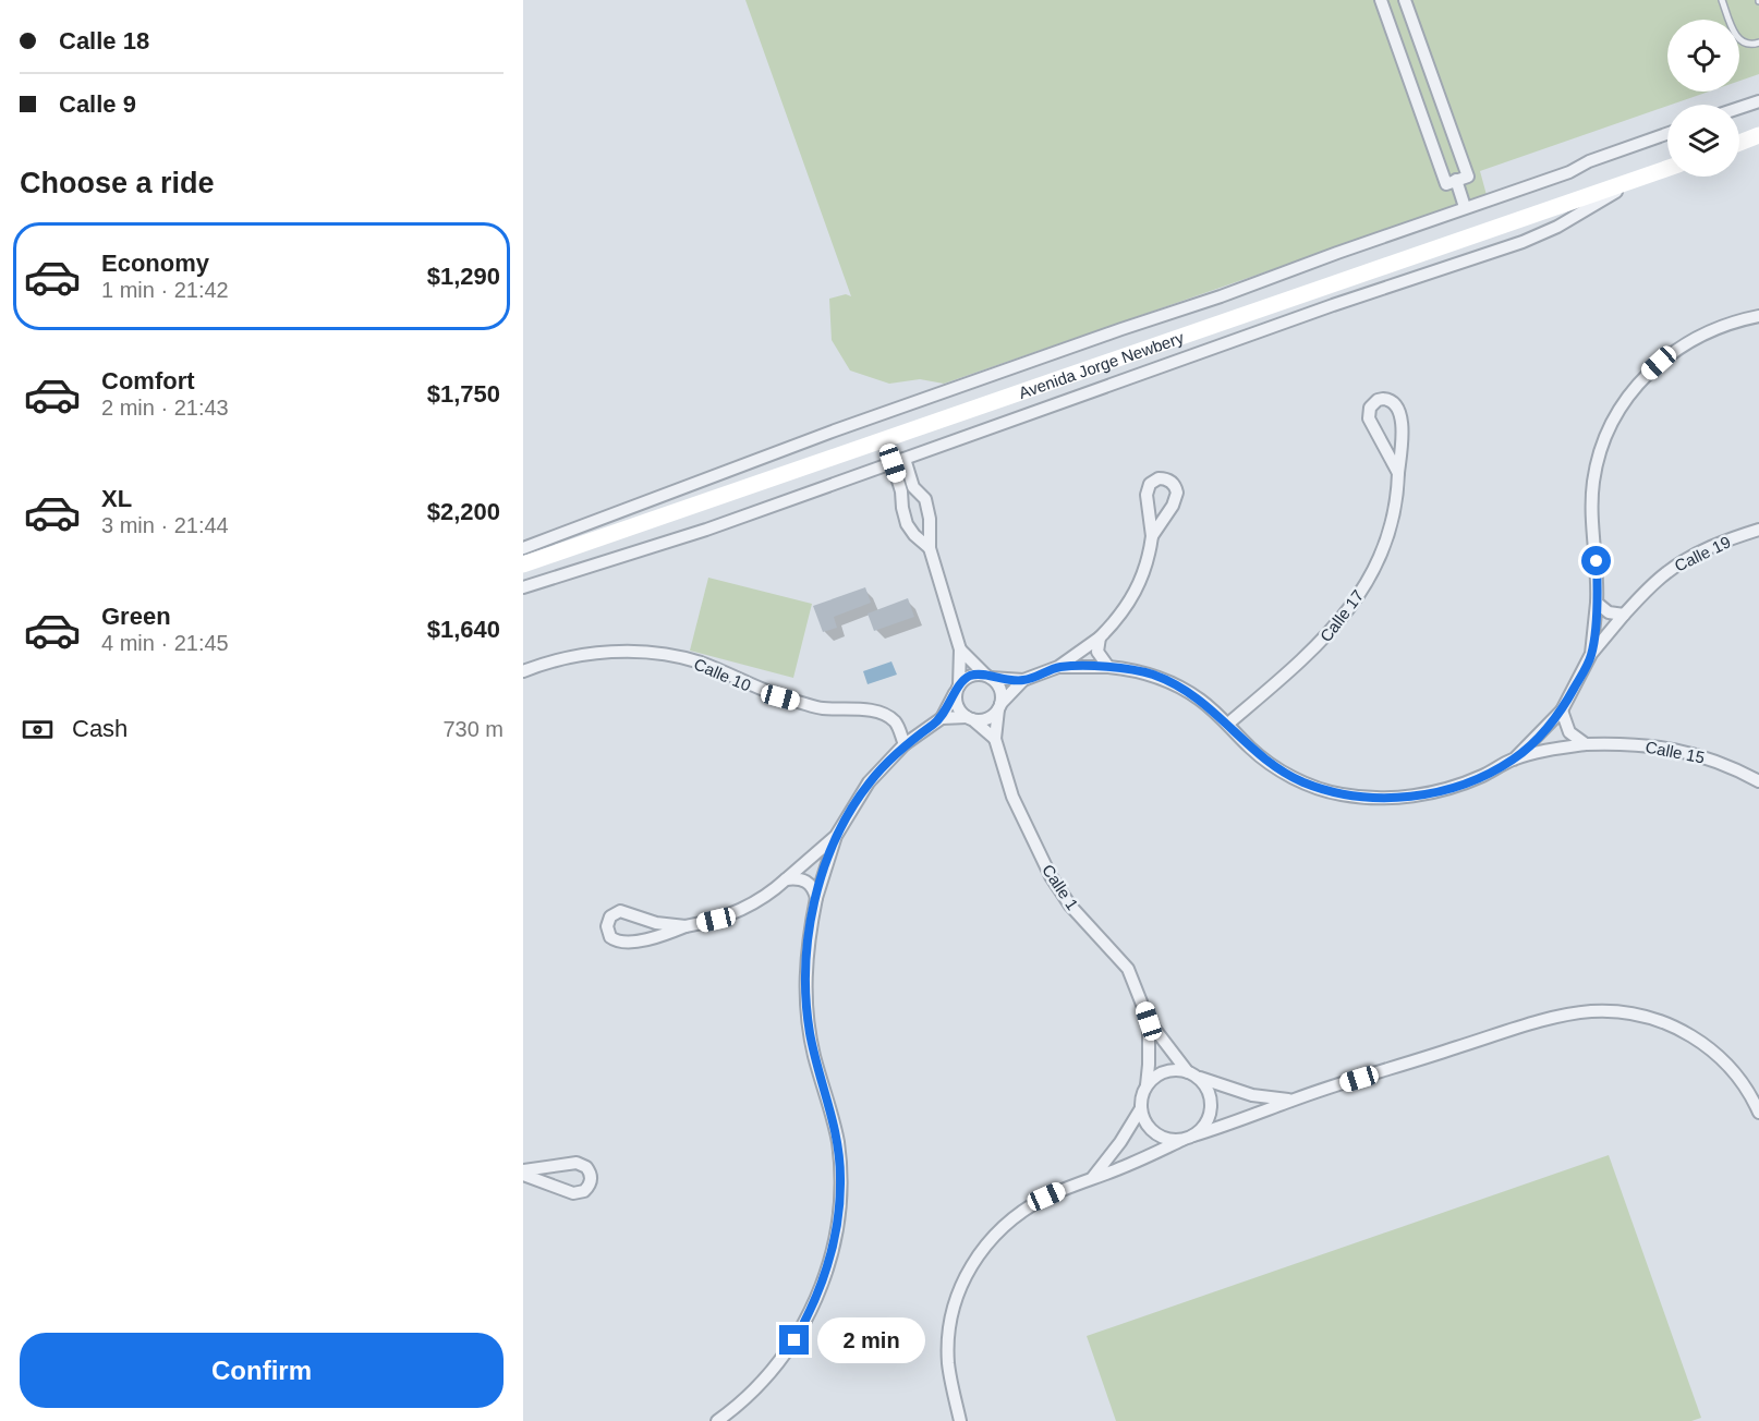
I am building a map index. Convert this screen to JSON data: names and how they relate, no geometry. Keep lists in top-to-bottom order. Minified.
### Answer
{"streets":{"main road":["Avenida Jorge Newbery"],"street":["Calle 19","Calle 17","Calle 10","Calle 15","Calle 1"]},"page":{"banner":["Calle 18","Calle 9"],"heading":"Choose a ride","list":[{"name":"Economy","note":"1 min · 21:42","value":"$1,290"},{"name":"Comfort","note":"2 min · 21:43","value":"$1,750"},{"name":"XL","note":"3 min · 21:44","value":"$2,200"},{"name":"Green","note":"4 min · 21:45","value":"$1,640"}],"pay":["Cash","730 m"],"bubble":"2 min","buttons":"Confirm"}}
